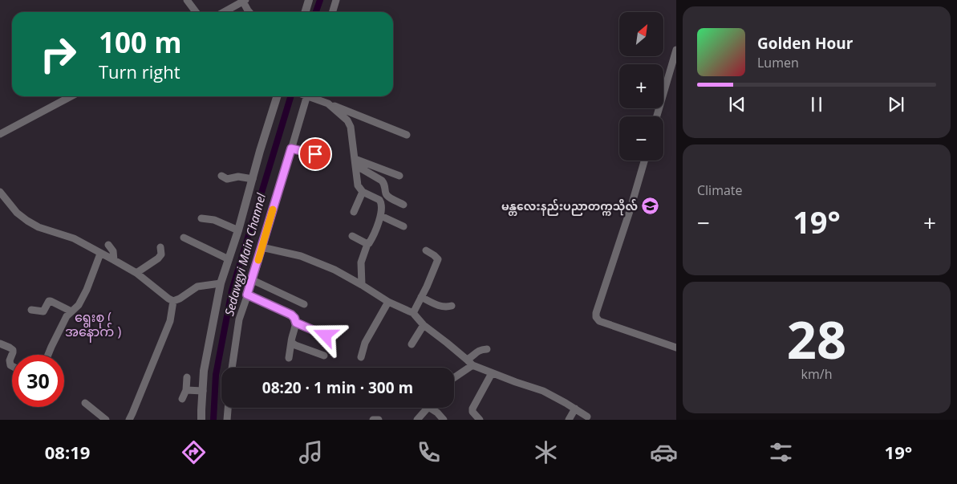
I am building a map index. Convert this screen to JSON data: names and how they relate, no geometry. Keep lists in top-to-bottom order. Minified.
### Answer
{"districts":["ရွေးစု ( အနောက် )"],"water":["Sedawgyi Main Channel"],"places":{"school or university":["မန္တလေးနည်းပညာတက္ကသိုလ်"]},"north":"top right","page":{"map_buttons":["+","−"],"turn":["100 m","Turn right"],"song":["Golden Hour","Lumen"],"tile":["Climate",["28","km/h"]],"heat":["−","19°","+"],"limit":"30","trip":"08:20 · 1 min · 300 m","tabs":["08:19","19°"]}}
